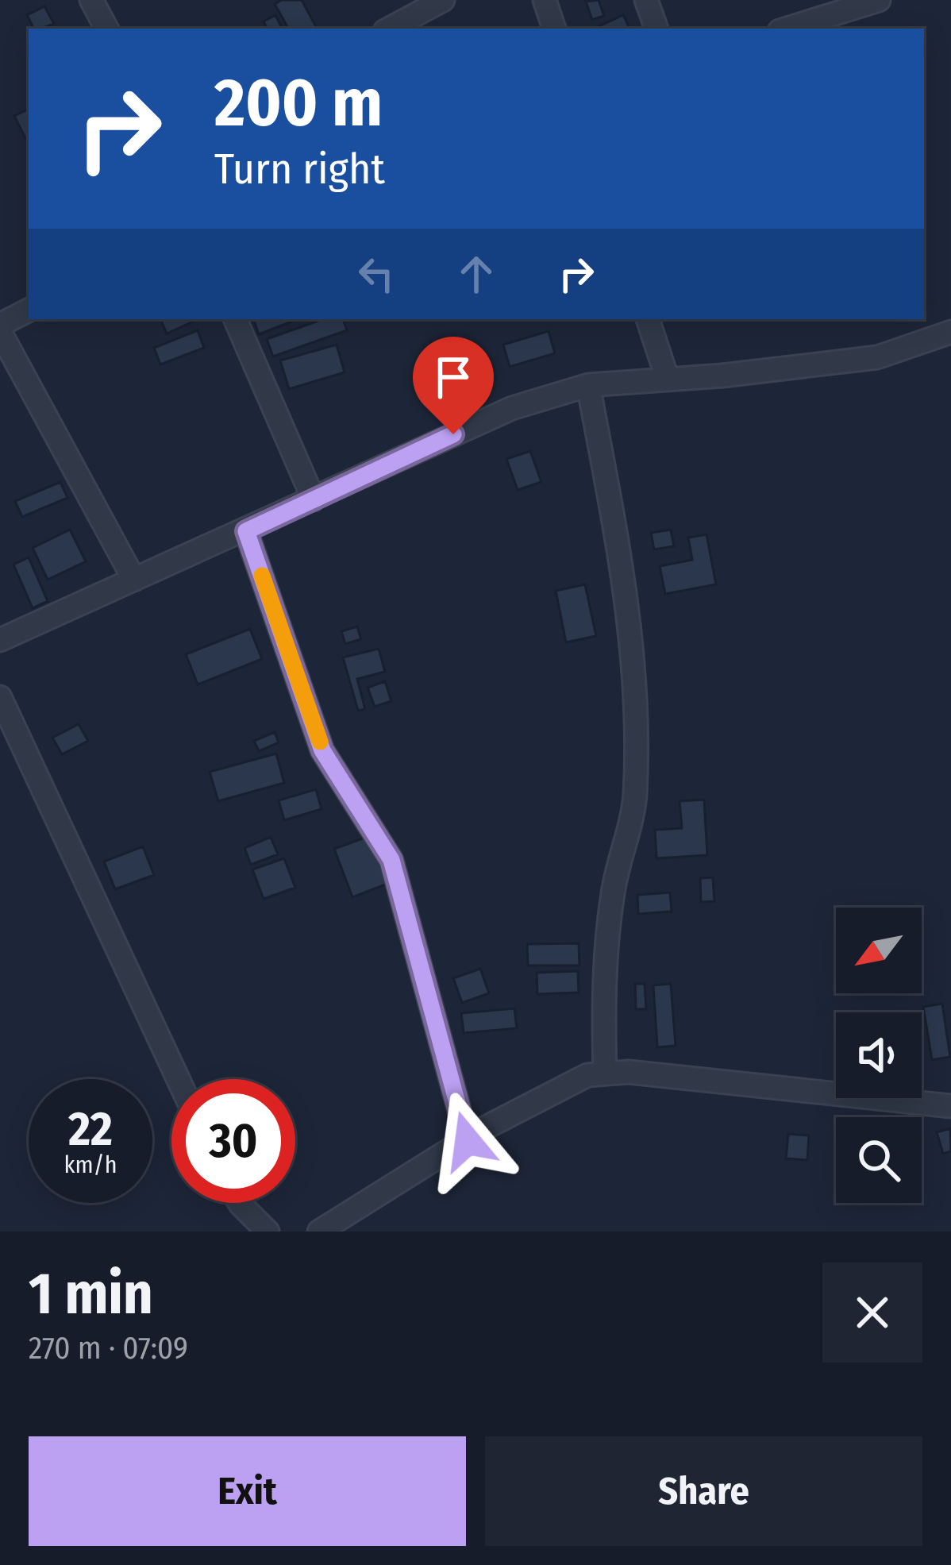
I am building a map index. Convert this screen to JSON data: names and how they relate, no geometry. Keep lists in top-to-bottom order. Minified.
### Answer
{"north":"bottom left","page":{"turn":["200 m","Turn right"],"speed":"22 km/h","limit":"30","heading":["1 min","270 m · 07:09"],"buttons":["Exit","Share"]}}
